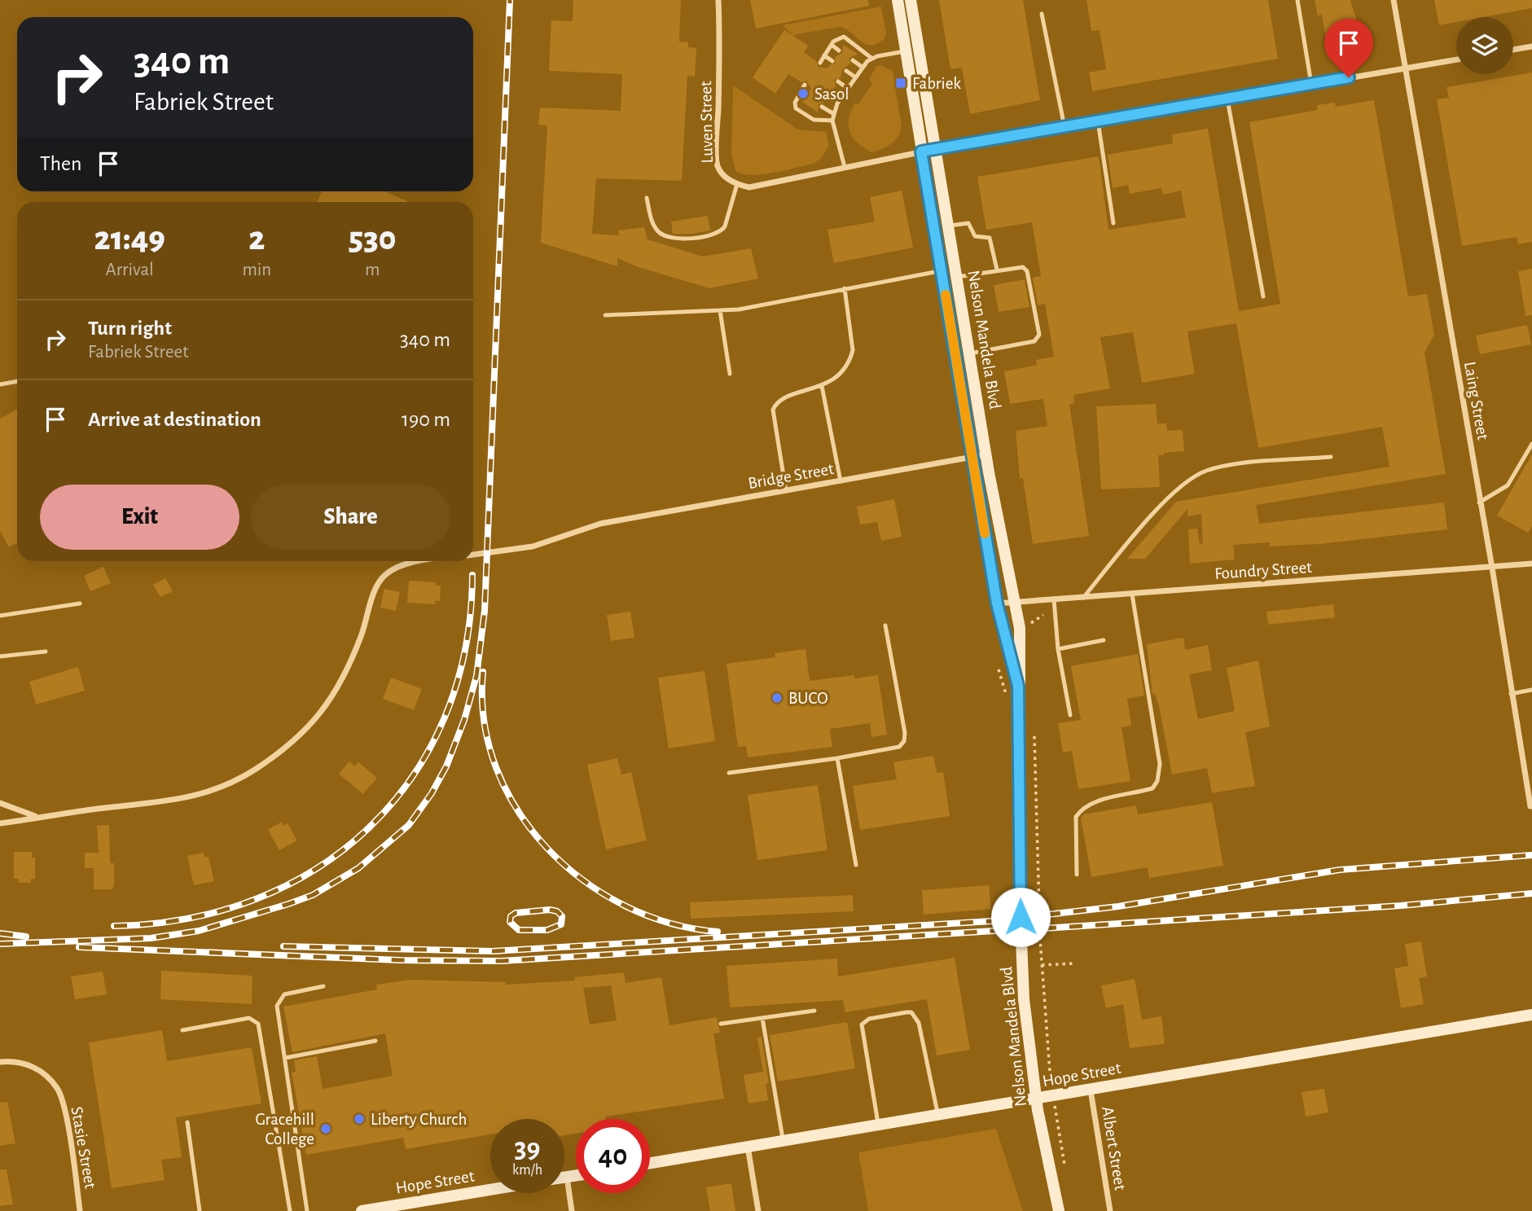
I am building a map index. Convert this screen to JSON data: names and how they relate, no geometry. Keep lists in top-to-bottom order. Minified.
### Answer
{"streets":{"street":["Luven Street","Nelson Mandela Blvd","Laing Street","Bridge Street","Foundry Street","Hope Street","Stasie Street","Albert Street"]},"crossings":[["Nelson Mandela Blvd","Bridge Street"],["Nelson Mandela Blvd","Foundry Street"],["Laing Street","Foundry Street"],["Hope Street","Albert Street"]],"places":{"transit":["Fabriek"],"other":["Sasol","BUCO","Liberty Church","Gracehill College"]},"page":{"turn":["340 m","Fabriek Street"],"then":"Then","eta":["21:49","Arrival","2","min","530","m"],"list":[{"name":"Turn right","note":"Fabriek Street","value":"340 m"},{"name":"Arrive at destination","value":"190 m"}],"buttons":["Exit","Share"],"speed":"39 km/h","limit":"40"}}
